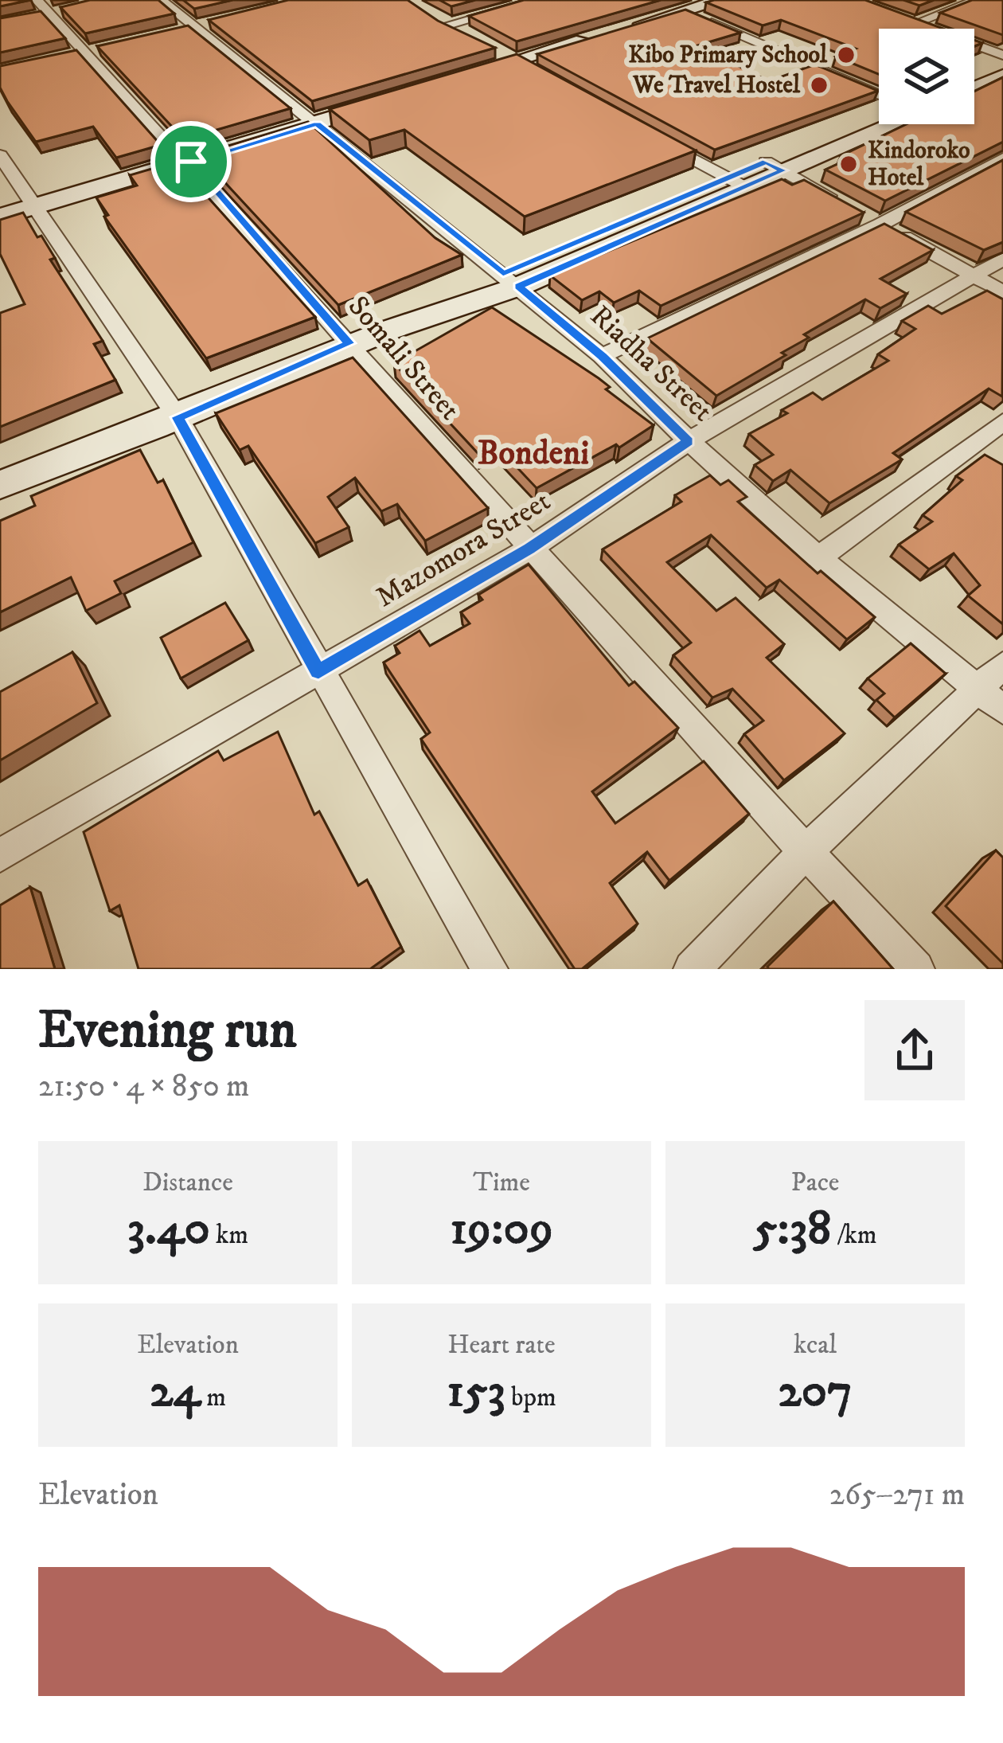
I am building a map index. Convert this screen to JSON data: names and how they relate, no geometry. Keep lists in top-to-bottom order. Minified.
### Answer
{"streets":{"street":["Somali Street","Riadha Street","Mazomora Street"]},"crossings":[["Somali Street","Mazomora Street"],["Riadha Street","Mazomora Street"]],"districts":["Bondeni"],"places":["Kibo Primary School","We Travel Hostel","Kindoroko Hotel"],"page":{"heading":["Evening run","21:50 · 4 × 850 m"],"stats":[["Distance","3.40 km"],["Time","19:09"],["Pace","5:38 /km"],["Elevation","24 m"],["Heart rate","153 bpm"],["kcal","207"]],"chart":["Elevation","265–271 m"]}}
